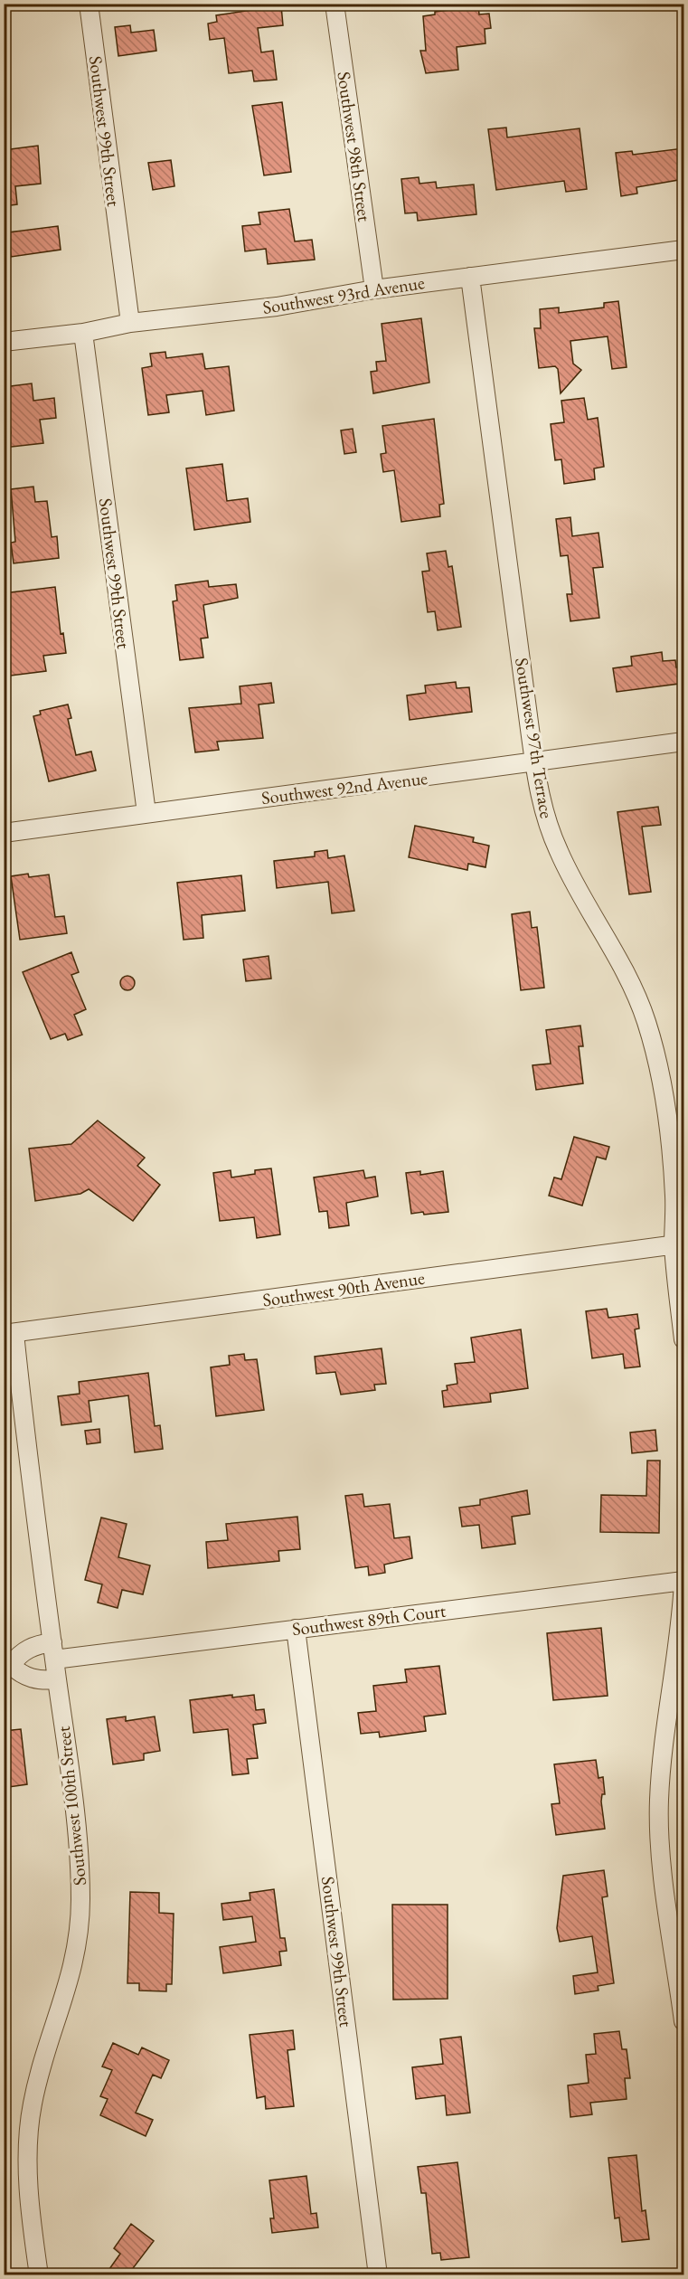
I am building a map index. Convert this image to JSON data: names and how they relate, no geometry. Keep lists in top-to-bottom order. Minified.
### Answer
{"streets":{"street":["Southwest 99th Street","Southwest 98th Street","Southwest 93rd Avenue","Southwest 97th Terrace","Southwest 92nd Avenue","Southwest 90th Avenue","Southwest 89th Court","Southwest 100th Street"]},"crossings":[["Southwest 99th Street","Southwest 93rd Avenue"],["Southwest 99th Street","Southwest 92nd Avenue"],["Southwest 99th Street","Southwest 89th Court"],["Southwest 98th Street","Southwest 93rd Avenue"],["Southwest 93rd Avenue","Southwest 97th Terrace"],["Southwest 97th Terrace","Southwest 92nd Avenue"],["Southwest 97th Terrace","Southwest 90th Avenue"],["Southwest 90th Avenue","Southwest 100th Street"],["Southwest 89th Court","Southwest 100th Street"]]}
